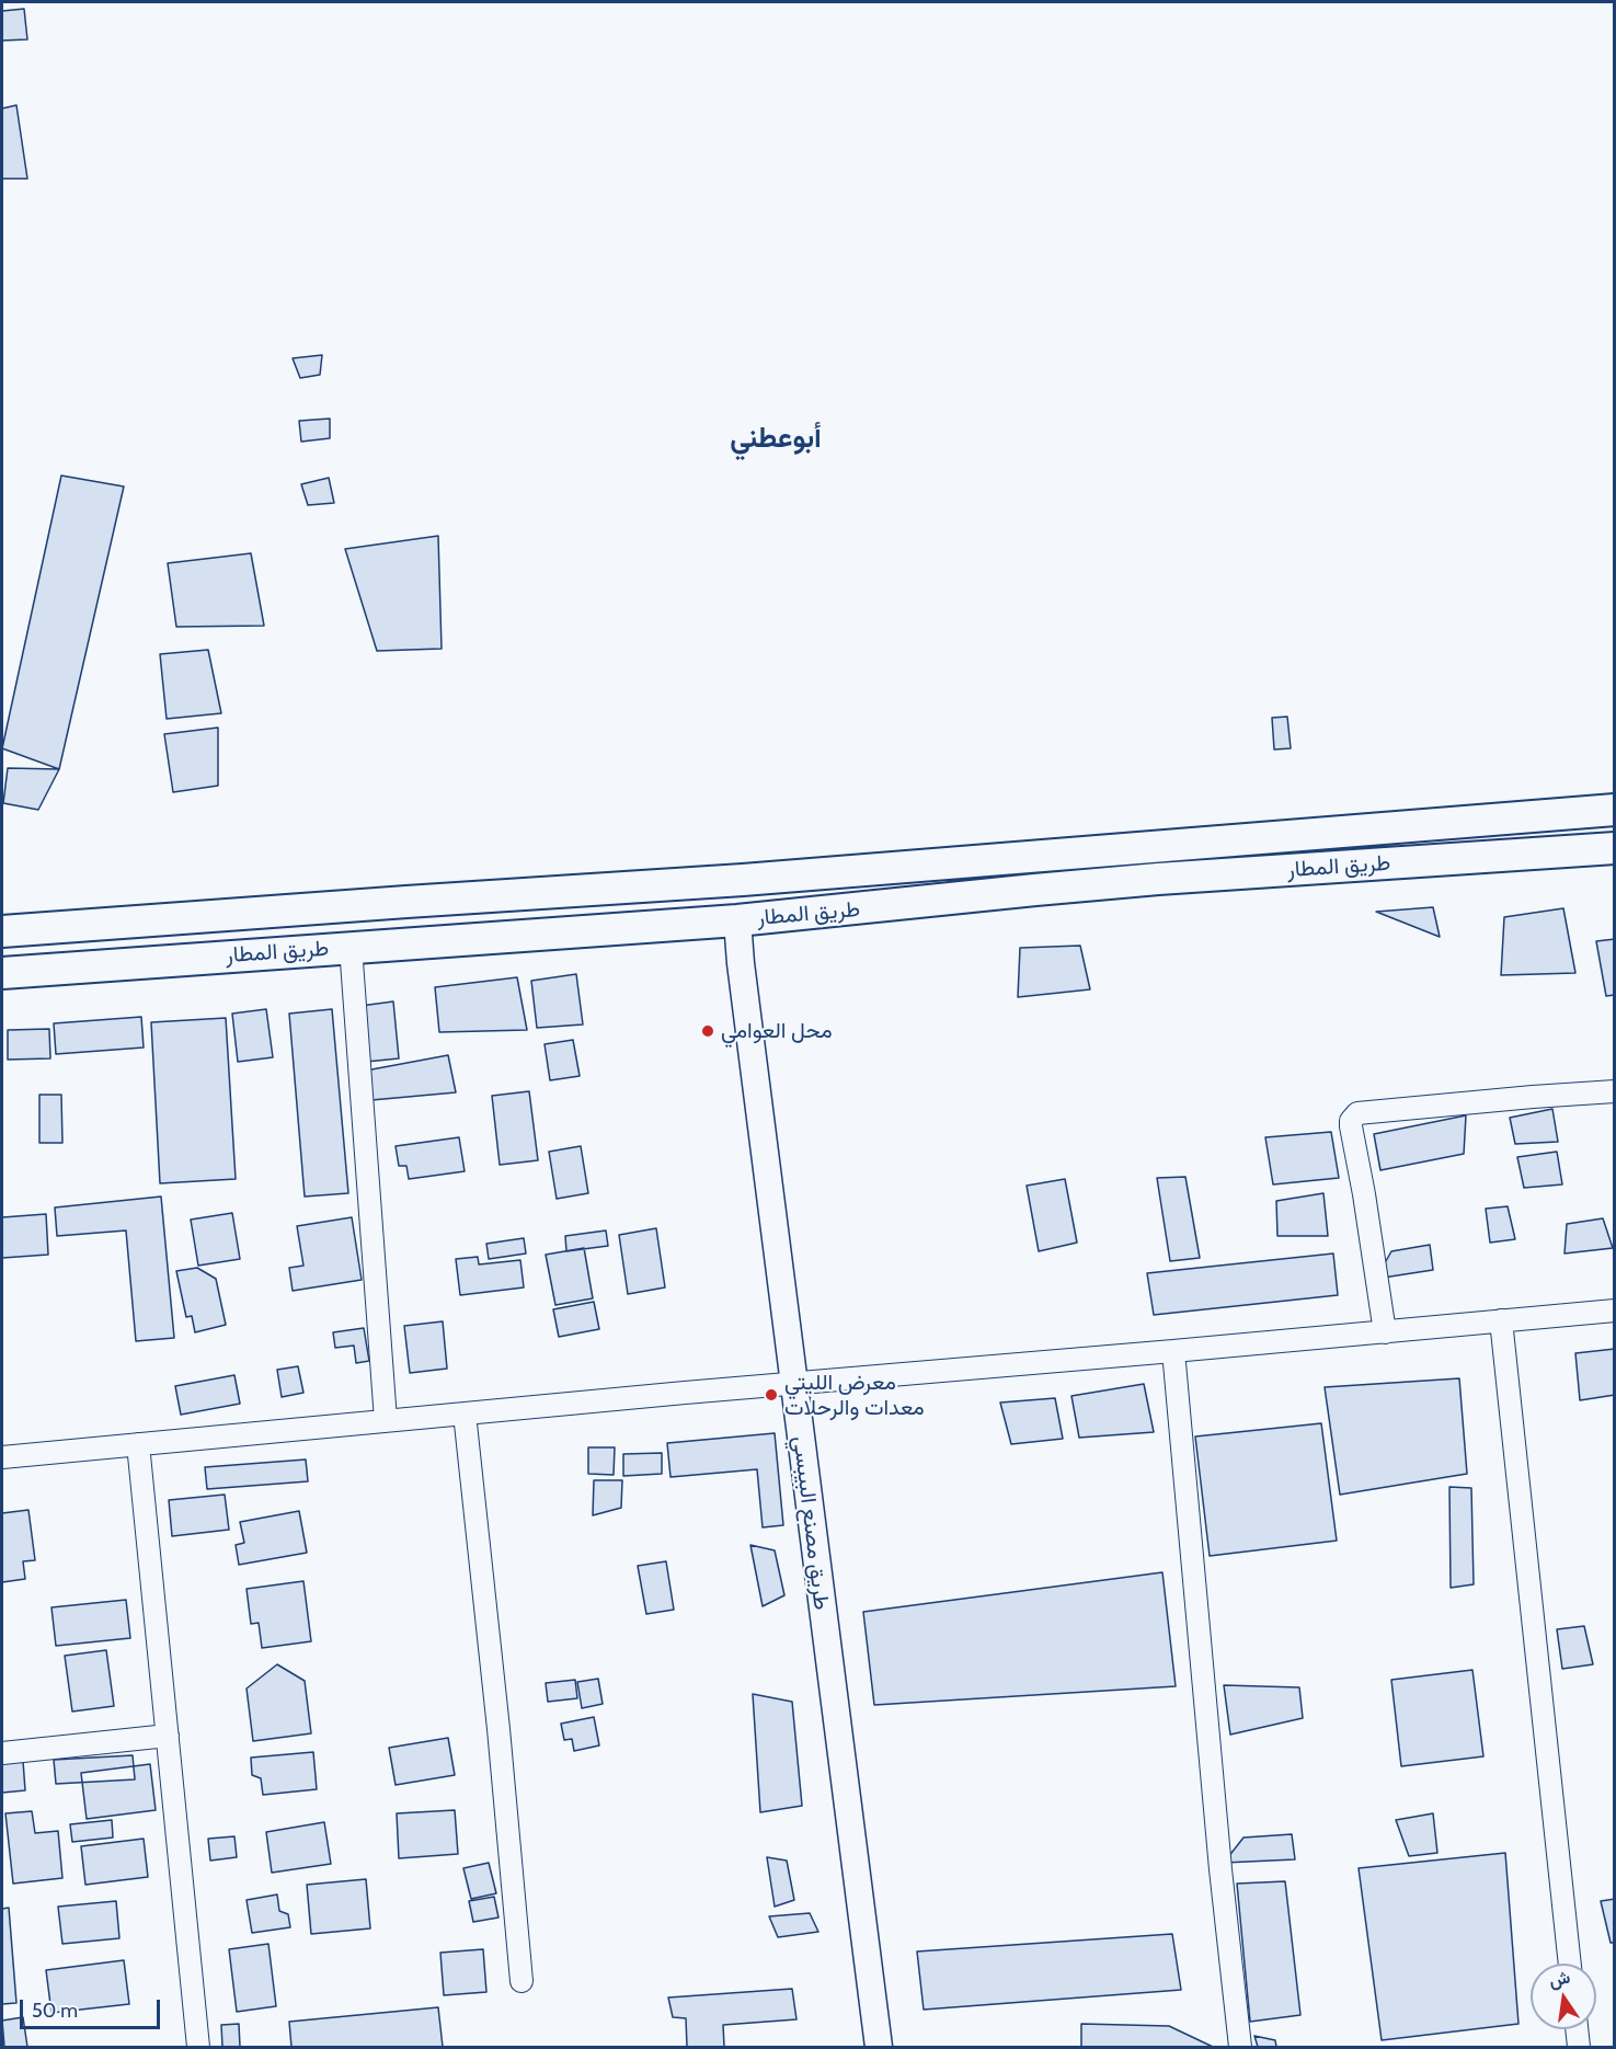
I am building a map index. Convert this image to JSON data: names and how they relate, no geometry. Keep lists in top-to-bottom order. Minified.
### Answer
{"streets":{"highway":["طريق المطار"],"main road":["طريق مصنع البيبسي"]},"crossings":[["طريق المطار","طريق مصنع البيبسي"]],"districts":["أبوعطني"],"places":["محل العوامي","معرض الليتي معدات والرحلات"],"scale_bar":"50 m","north":"top"}
